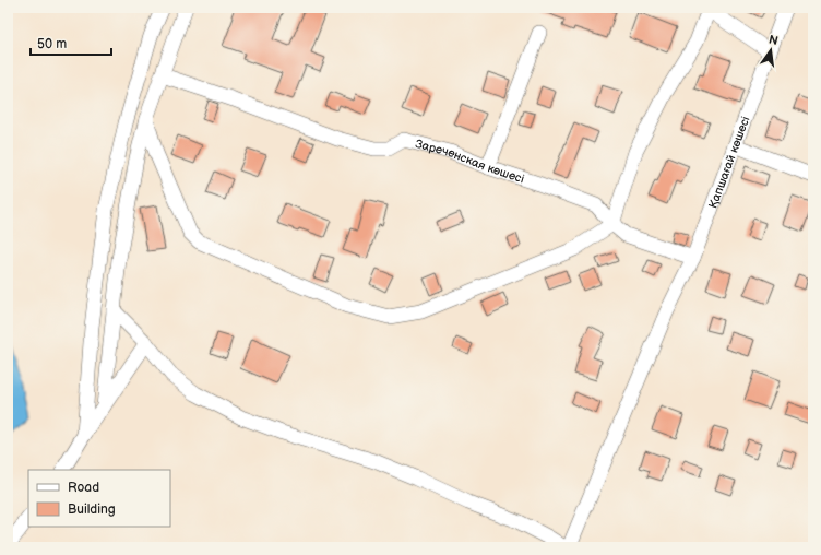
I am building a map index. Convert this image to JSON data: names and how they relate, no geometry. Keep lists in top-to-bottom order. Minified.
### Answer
{"streets":{"street":["Зареченская көшесі","Қапшағай көшесі"]},"crossings":[["Зареченская көшесі","Қапшағай көшесі"]],"legend":["Road","Building"],"scale_bar":"50 m","north":"top"}
